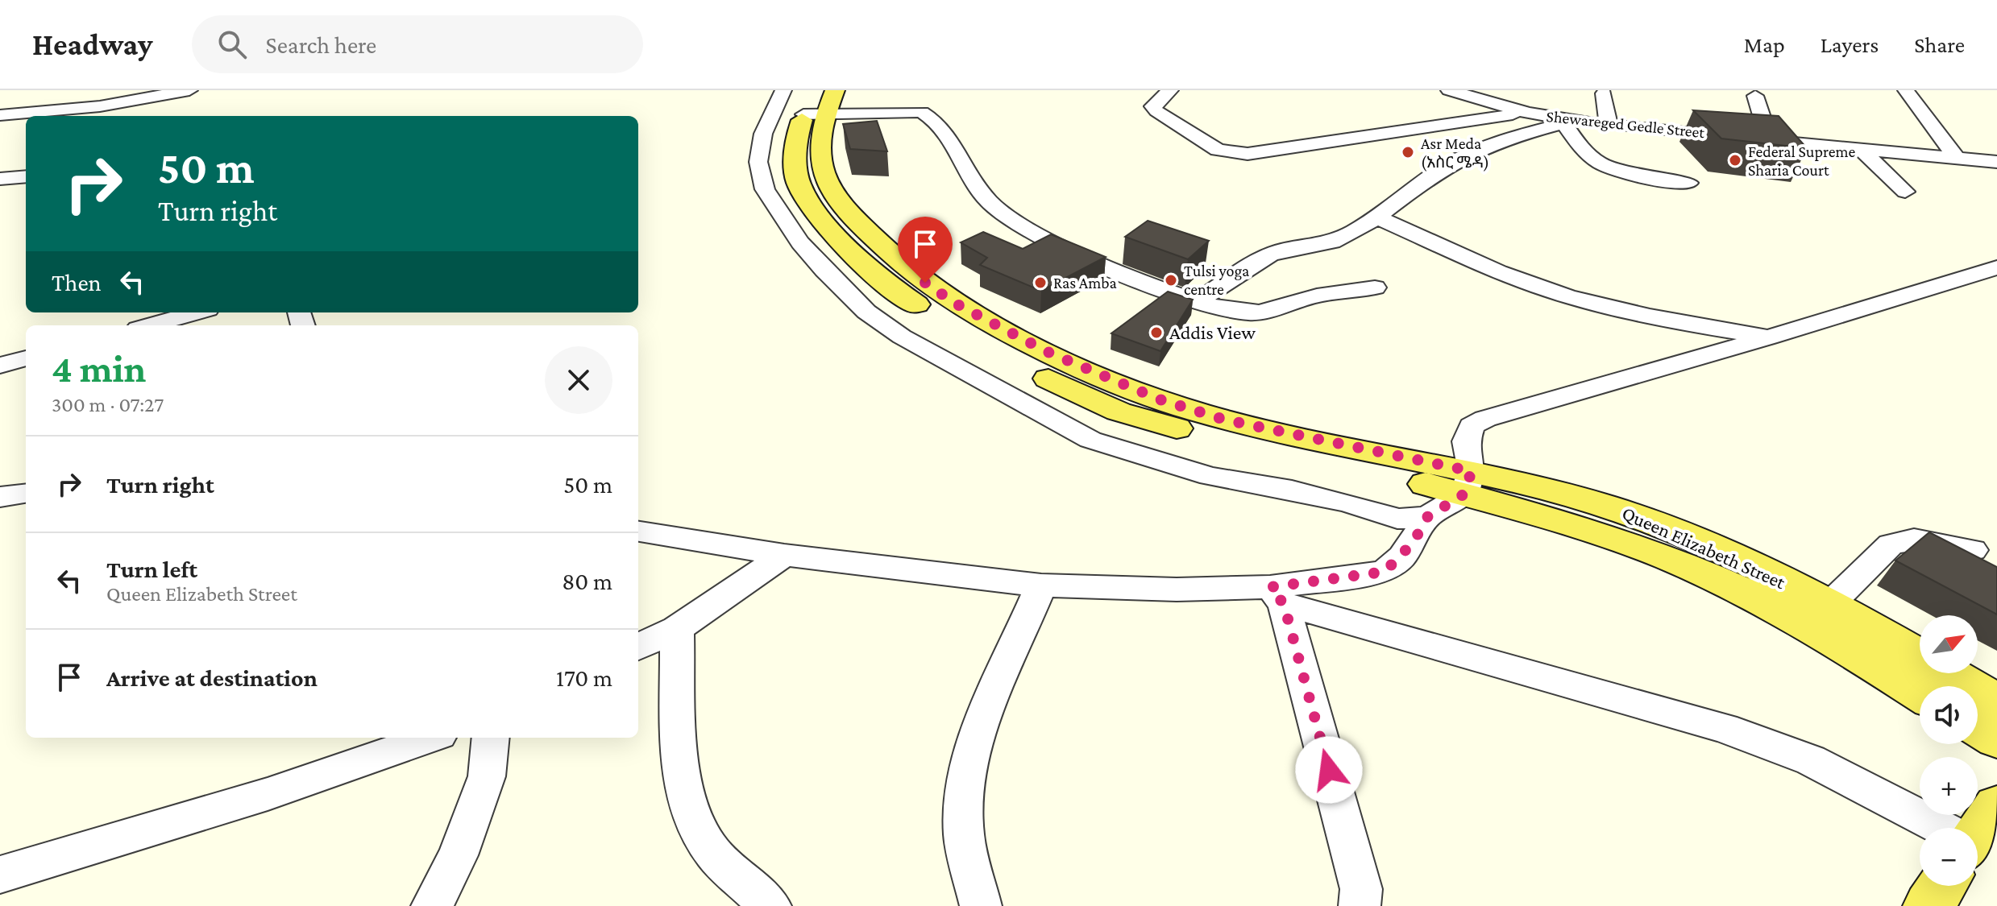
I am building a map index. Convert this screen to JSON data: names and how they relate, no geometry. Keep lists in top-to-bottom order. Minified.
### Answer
{"streets":{"main road":["Queen Elizabeth Street"],"street":["Shewareged Gedle Street"]},"places":["Asr Meda (አስር ሜዳ)","Federal Supreme Sharia Court","Tulsi yoga centre","Ras Amba","Addis View"],"north":"top right","page":{"header":"Headway","search":"Search here","nav":["Map","Layers","Share"],"turn":["50 m","Turn right"],"then":"Then","heading":["4 min","300 m · 07:27"],"list":[{"name":"Turn right","value":"50 m"},{"name":"Turn left","note":"Queen Elizabeth Street","value":"80 m"},{"name":"Arrive at destination","value":"170 m"}],"map_buttons":["+","−"]}}
